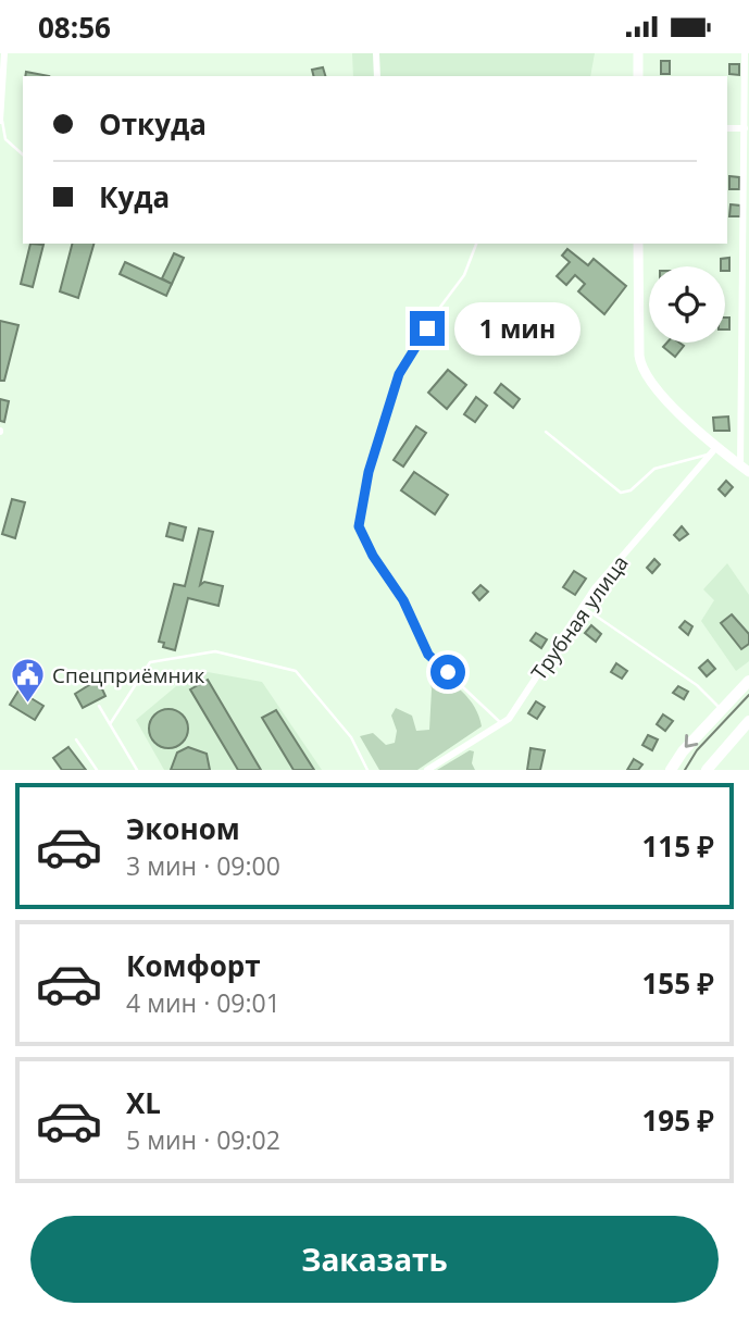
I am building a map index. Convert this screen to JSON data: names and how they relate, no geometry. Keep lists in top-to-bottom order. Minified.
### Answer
{"streets":{"street":["Трубная улица"]},"places":{"public building":["Спецприёмник"]},"page":{"status":"08:56","banner":["Откуда","Куда"],"bubble":"1 мин","list":[{"name":"Эконом","note":"3 мин · 09:00","value":"115 ₽"},{"name":"Комфорт","note":"4 мин · 09:01","value":"155 ₽"},{"name":"XL","note":"5 мин · 09:02","value":"195 ₽"}],"buttons":"Заказать"}}
